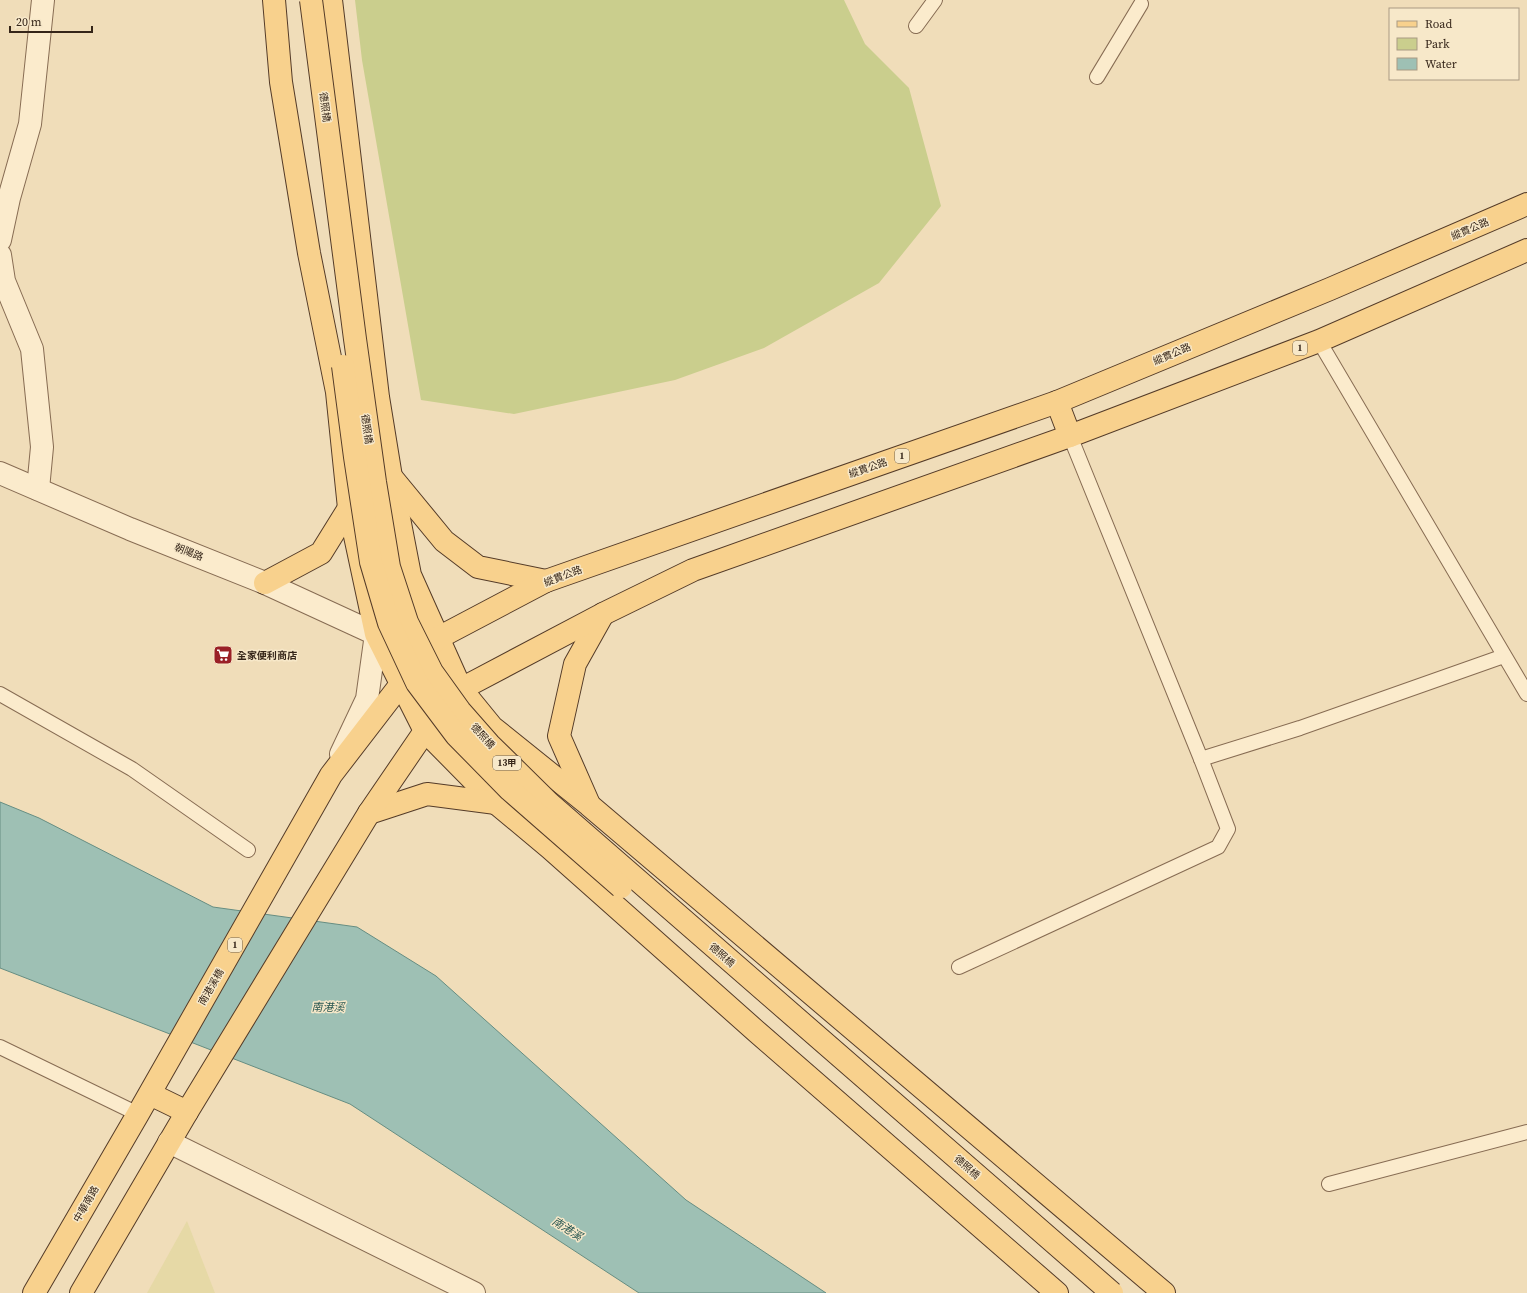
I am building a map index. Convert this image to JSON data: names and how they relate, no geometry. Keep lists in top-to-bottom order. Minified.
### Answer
{"streets":{"main road":["德照橋","縱貫公路","1","13甲","南港溪橋","中華南路"],"street":["朝陽路"]},"crossings":[["縱貫公路","朝陽路"],["縱貫公路","南港溪橋"],["1","朝陽路"],["南港溪橋","中華南路"]],"water":["南港溪"],"places":{"supermarket":["全家便利商店"]},"legend":["Road","Park","Water"],"scale_bar":"20 m"}
